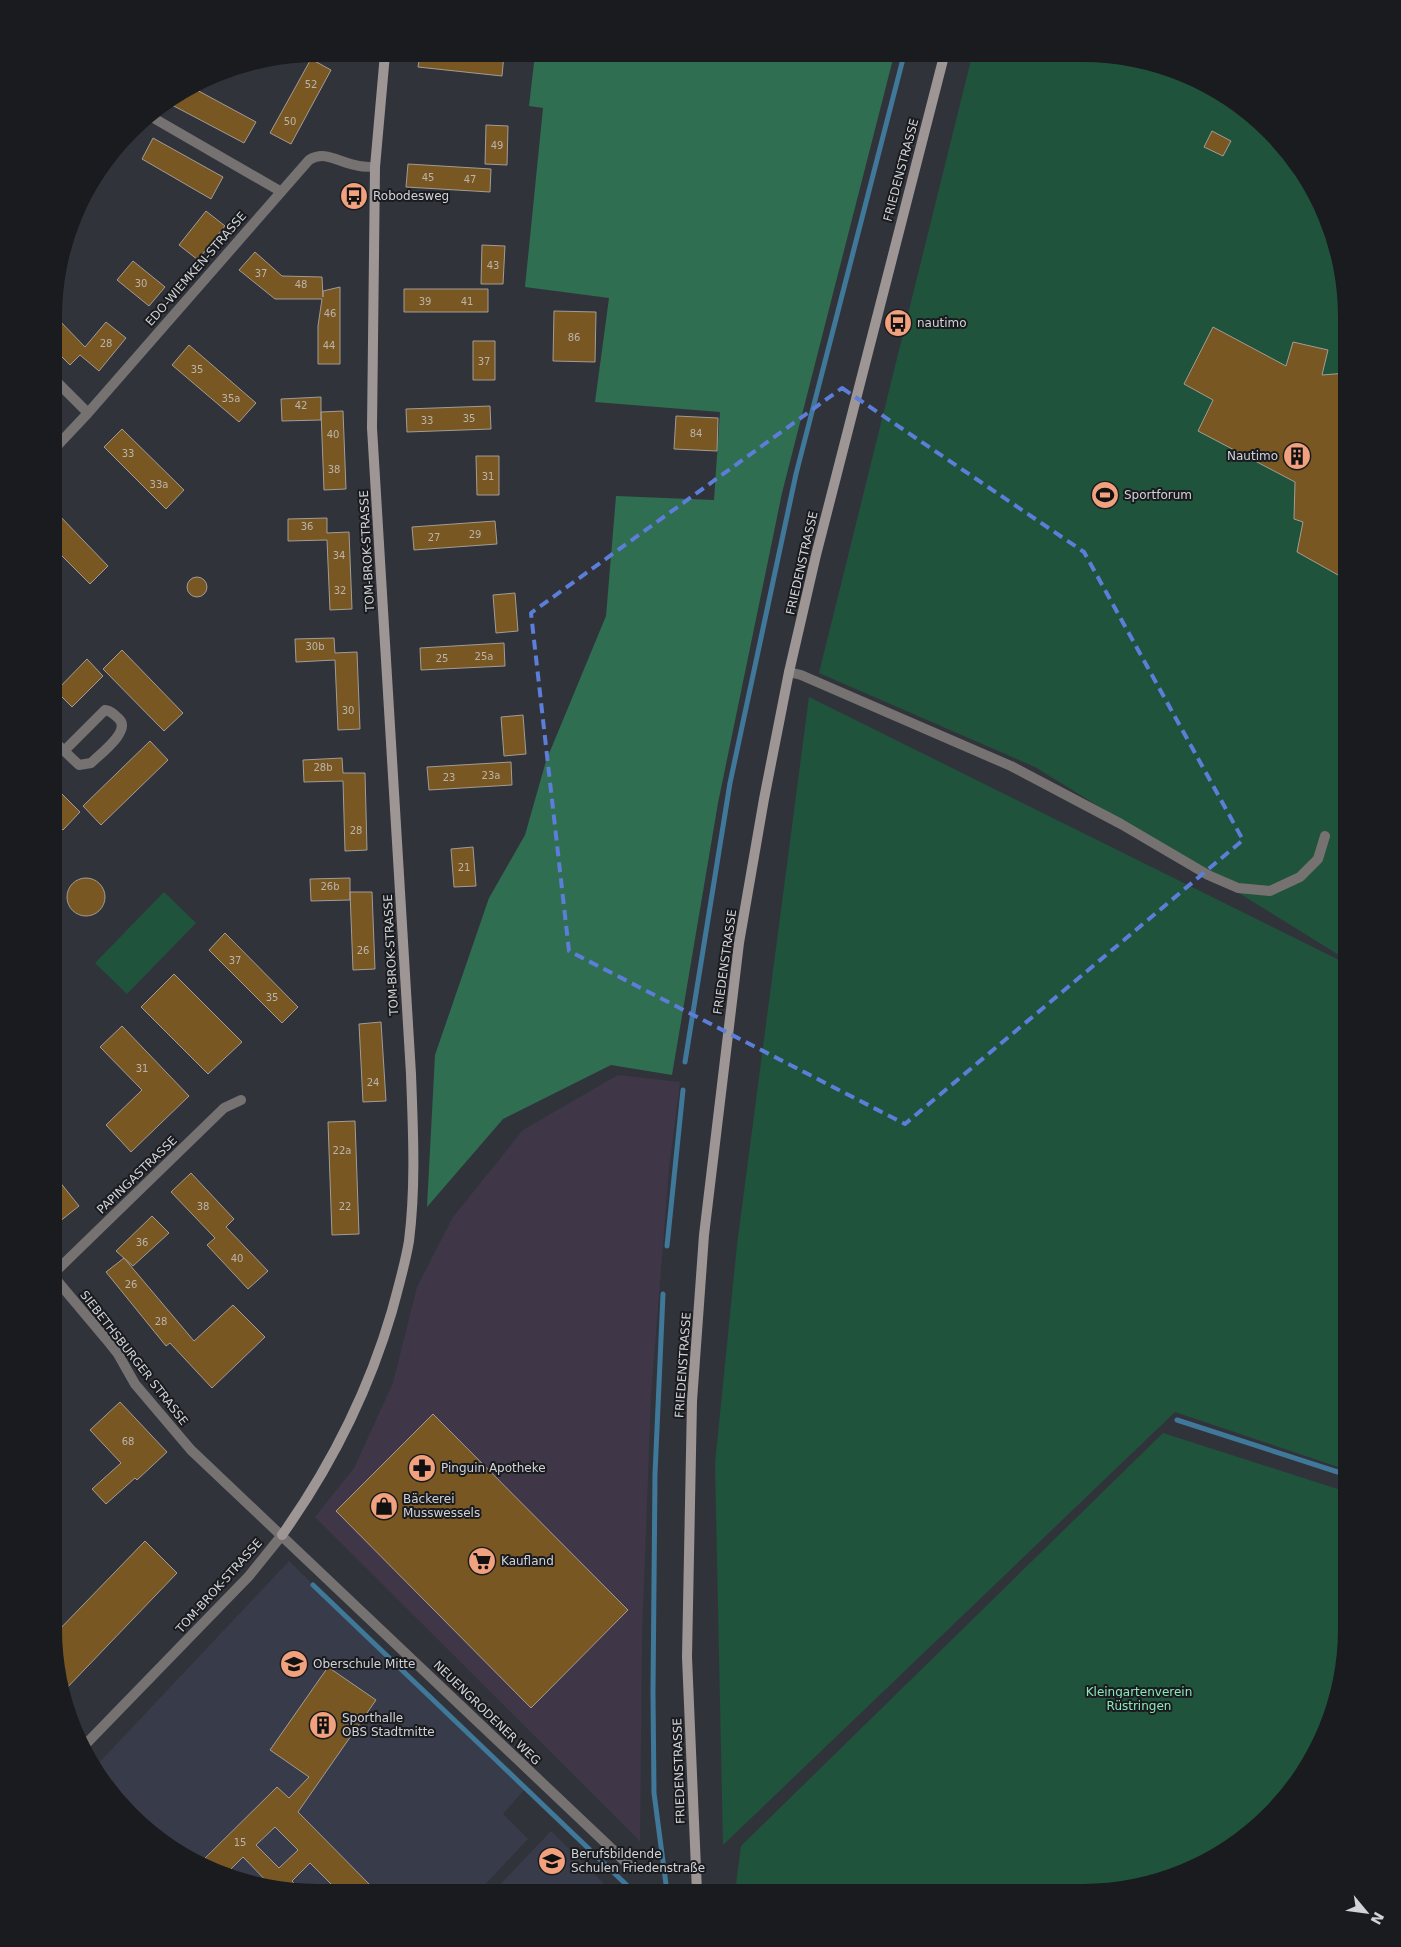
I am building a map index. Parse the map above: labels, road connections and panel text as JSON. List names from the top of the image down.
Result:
{
  "streets": {
    "main road": ["FRIEDENSTRASSE", "TOM-BROK-STRASSE"],
    "street": [
      "EDO-WIEMKEN-STRASSE",
      "PAPINGASTRASSE",
      "SIEBETHSBURGER STRASSE",
      "NEUENGRODENER WEG"
    ]
  },
  "crossings": [
    ["EDO-WIEMKEN-STRASSE", "TOM-BROK-STRASSE"],
    ["TOM-BROK-STRASSE", "SIEBETHSBURGER STRASSE"],
    ["TOM-BROK-STRASSE", "NEUENGRODENER WEG"],
    ["SIEBETHSBURGER STRASSE", "NEUENGRODENER WEG"]
  ],
  "parks": ["Kleingartenverein Rüstringen"],
  "places": {
    "bus stop": ["Robodesweg", "nautimo"],
    "building": ["Nautimo", "Sporthalle OBS Stadtmitte"],
    "sports": ["Sportforum"],
    "pharmacy": ["Pinguin Apotheke"],
    "shop": ["Bäckerei Musswessels"],
    "supermarket": ["Kaufland"],
    "school or university": ["Oberschule Mitte", "Berufsbildende Schulen Friedenstraße"]
  },
  "house_numbers": [
    "52",
    "50",
    "49",
    "45",
    "47",
    "43",
    "37",
    "30",
    "48",
    "39",
    "41",
    "46",
    "86",
    "28",
    "44",
    "37",
    "35",
    "35a",
    "42",
    "35",
    "33",
    "84",
    "40",
    "33",
    "38",
    "31",
    "33a",
    "36",
    "29",
    "27",
    "34",
    "32",
    "30b",
    "25a",
    "25",
    "30",
    "28b",
    "23a",
    "23",
    "28",
    "21",
    "26b",
    "26",
    "37",
    "35",
    "31",
    "24",
    "22a",
    "38",
    "22",
    "36",
    "40",
    "26",
    "28",
    "68",
    "15"
  ],
  "north": "bottom right"
}
